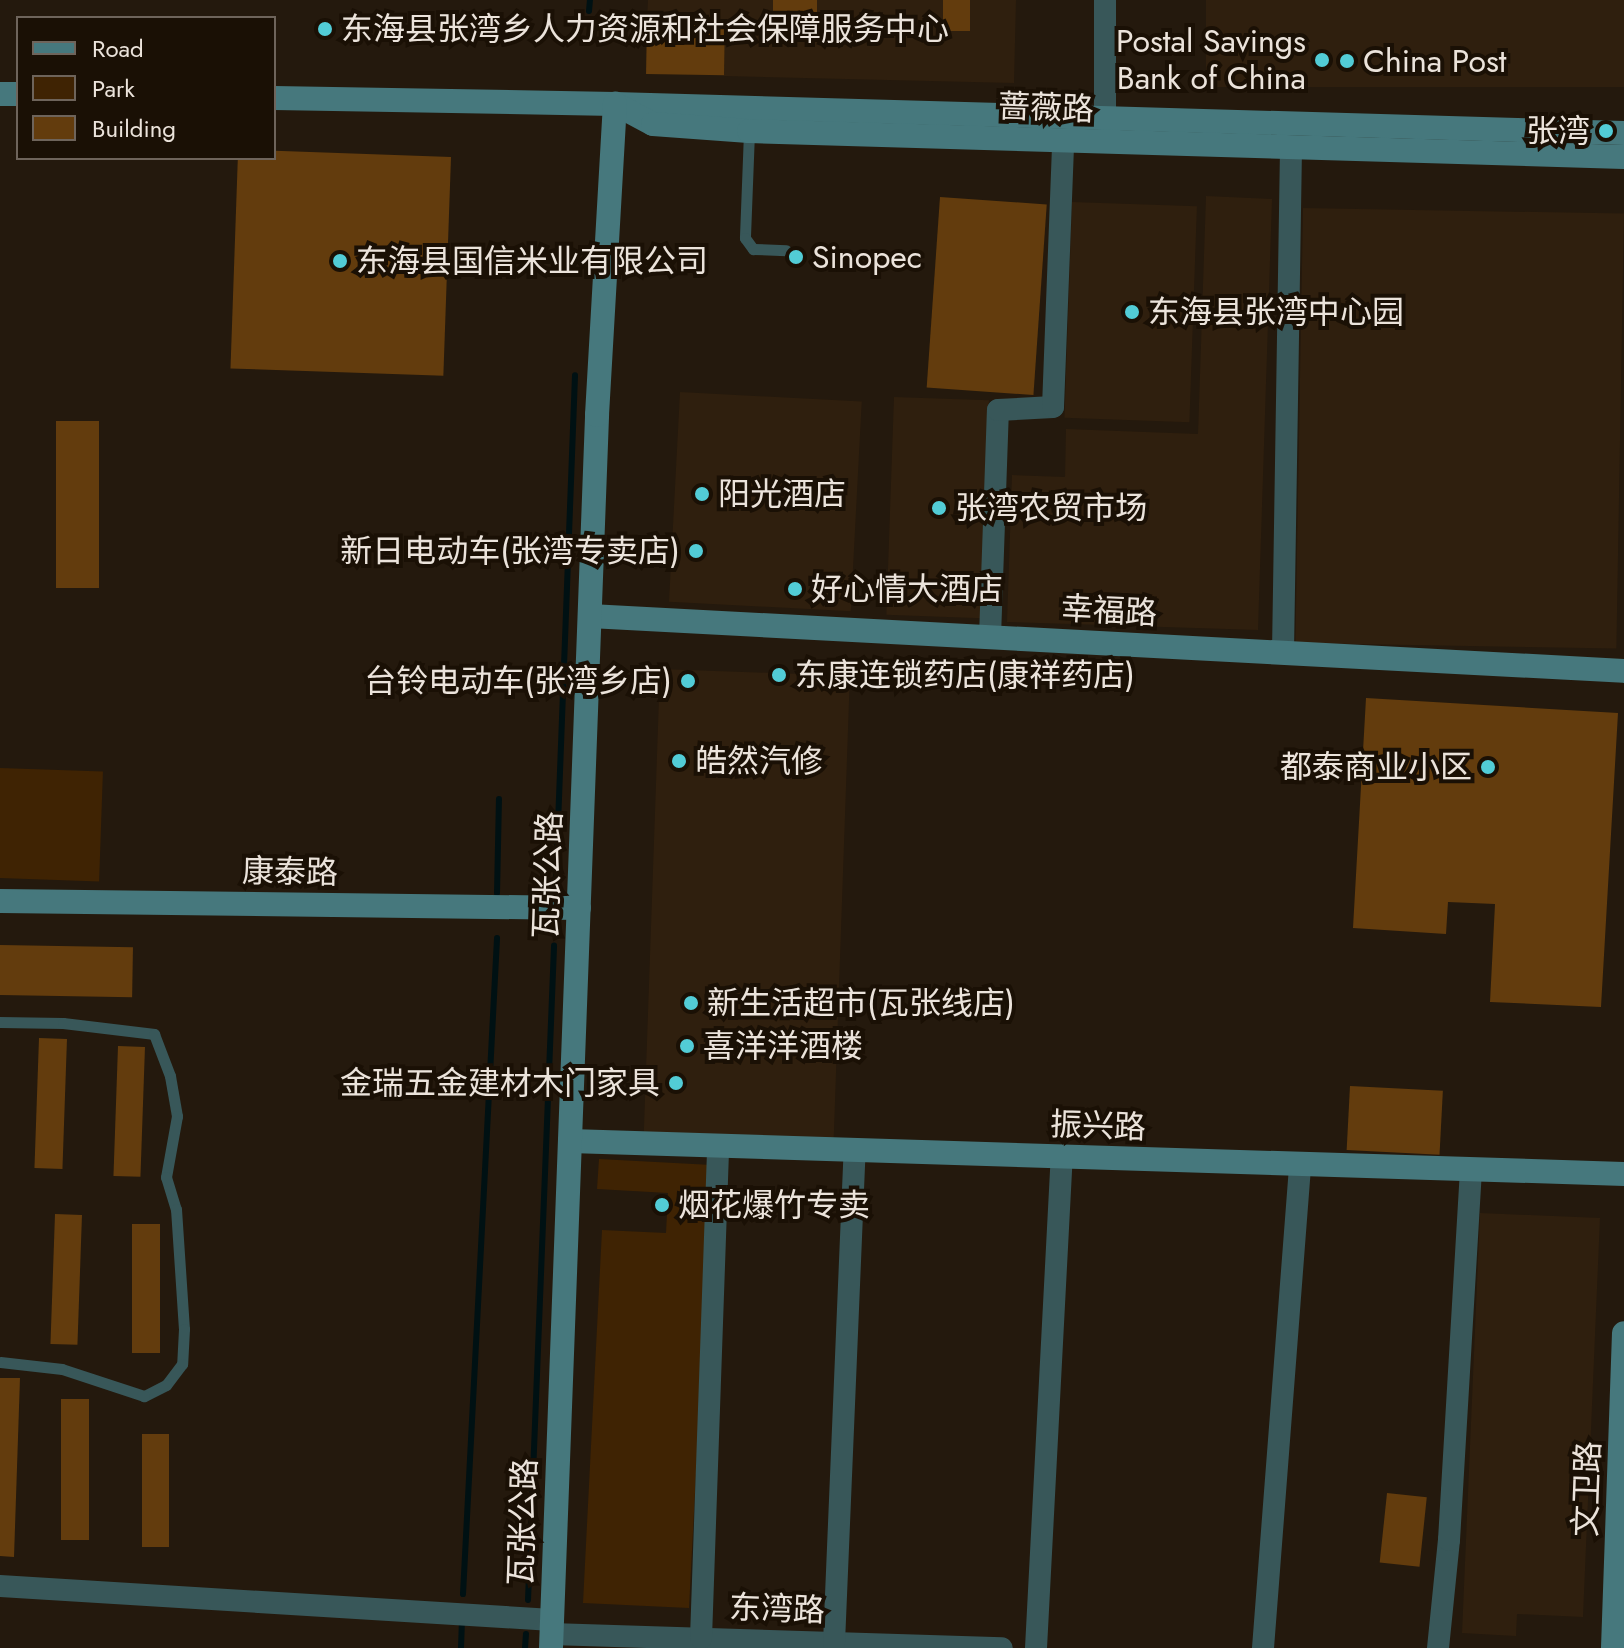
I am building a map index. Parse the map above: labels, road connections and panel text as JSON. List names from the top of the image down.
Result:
{
  "streets": {
    "main road": [
      "蔷薇路",
      "幸福路",
      "康泰路",
      "瓦张公路",
      "振兴路",
      "文卫路"
    ],
    "street": ["东湾路"]
  },
  "crossings": [
    ["蔷薇路", "瓦张公路"],
    ["幸福路", "瓦张公路"],
    ["康泰路", "瓦张公路"],
    ["瓦张公路", "振兴路"],
    ["瓦张公路", "东湾路"]
  ],
  "places": [
    "东海县张湾乡人力资源和社会保障服务中心",
    "Postal Savings Bank of China",
    "China Post",
    "张湾",
    "Sinopec",
    "东海县国信米业有限公司",
    "东海县张湾中心园",
    "阳光酒店",
    "张湾农贸市场",
    "新日电动车(张湾专卖店)",
    "好心情大酒店",
    "东康连锁药店(康祥药店)",
    "台铃电动车(张湾乡店)",
    "皓然汽修",
    "都泰商业小区",
    "新生活超市(瓦张线店)",
    "喜洋洋酒楼",
    "金瑞五金建材木门家具",
    "烟花爆竹专卖"
  ],
  "legend": ["Road", "Park", "Building"]
}
